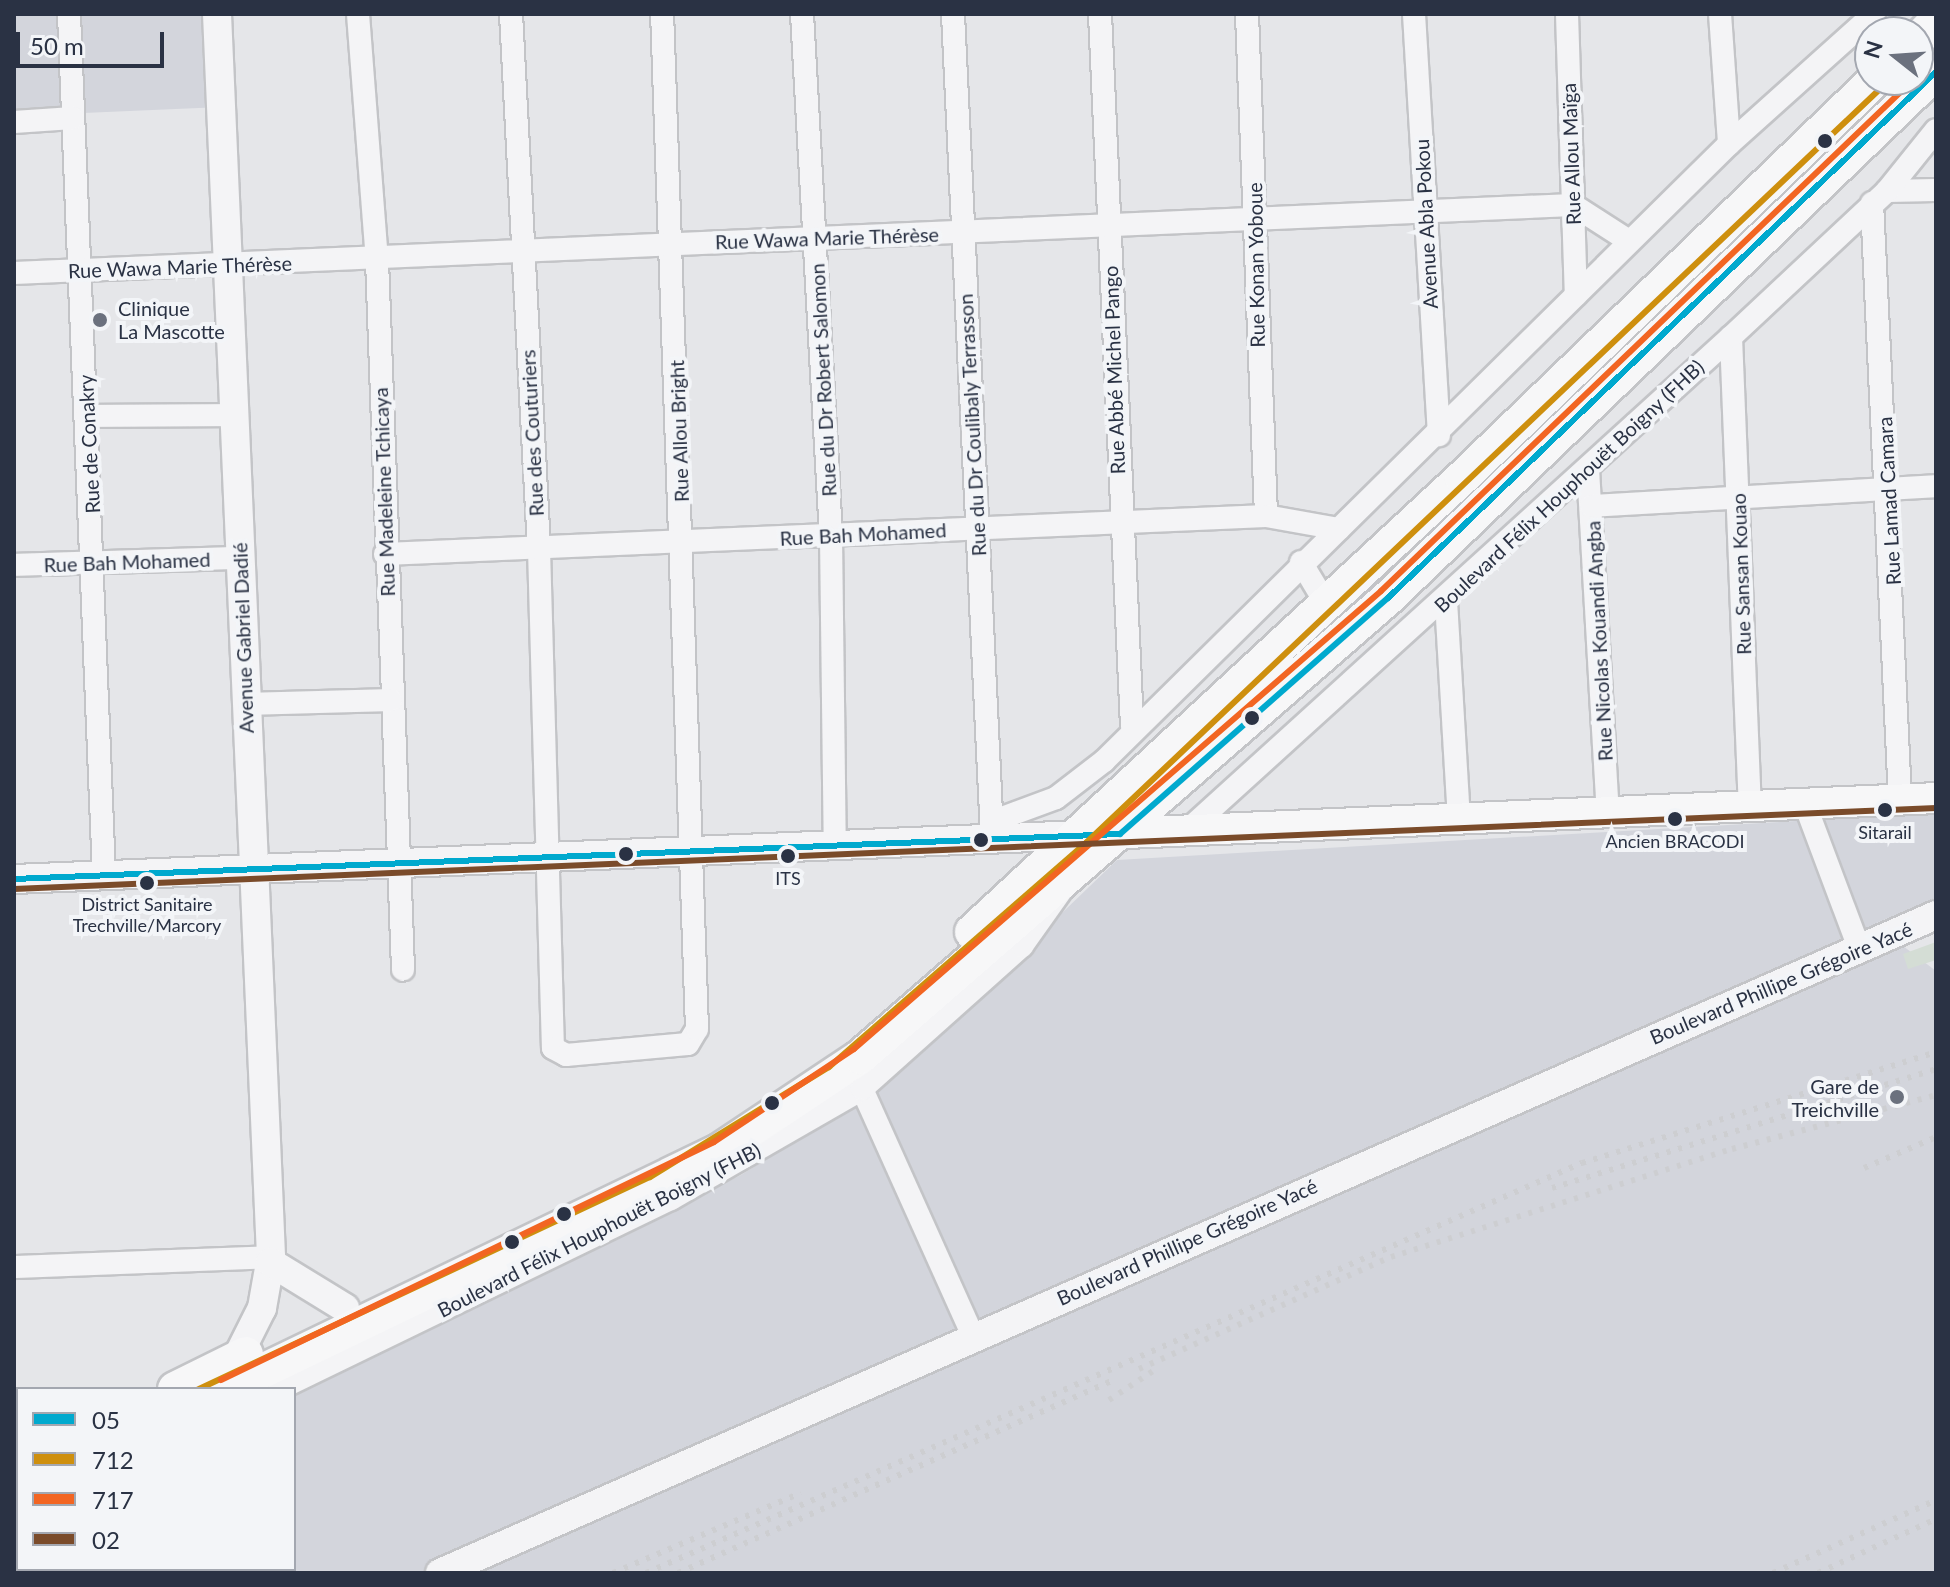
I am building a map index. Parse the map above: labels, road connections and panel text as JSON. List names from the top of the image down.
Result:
{
  "streets": {
    "main road": ["Boulevard Félix Houphouët Boigny (FHB)"],
    "street": [
      "Rue Allou Maïga",
      "Avenue Abla Pokou",
      "Rue Wawa Marie Thérèse",
      "Rue Konan Yoboue",
      "Rue Abbé Michel Pango",
      "Rue du Dr Robert Salomon",
      "Rue du Dr Coulibaly Terrasson",
      "Rue Allou Bright",
      "Rue des Couturiers",
      "Rue de Conakry",
      "Rue Madeleine Tchicaya",
      "Rue Lamad Camara",
      "Rue Bah Mohamed",
      "Rue Sansan Kouao",
      "Avenue Gabriel Dadié",
      "Rue Nicolas Kouandi Angba",
      "Boulevard Phillipe Grégoire Yacé"
    ]
  },
  "crossings": [
    ["Rue Allou Maïga", "Rue Wawa Marie Thérèse"],
    ["Avenue Abla Pokou", "Rue Wawa Marie Thérèse"],
    ["Rue Wawa Marie Thérèse", "Rue Konan Yoboue"],
    ["Rue Wawa Marie Thérèse", "Rue Abbé Michel Pango"],
    ["Rue Wawa Marie Thérèse", "Rue du Dr Robert Salomon"],
    ["Rue Wawa Marie Thérèse", "Rue du Dr Coulibaly Terrasson"],
    ["Rue Wawa Marie Thérèse", "Rue Allou Bright"],
    ["Rue Wawa Marie Thérèse", "Rue des Couturiers"],
    ["Rue Wawa Marie Thérèse", "Rue de Conakry"],
    ["Rue Wawa Marie Thérèse", "Rue Madeleine Tchicaya"],
    ["Rue Wawa Marie Thérèse", "Avenue Gabriel Dadié"],
    ["Rue Konan Yoboue", "Rue Bah Mohamed"],
    ["Rue Abbé Michel Pango", "Rue Bah Mohamed"],
    ["Rue du Dr Robert Salomon", "Rue Bah Mohamed"],
    ["Rue du Dr Coulibaly Terrasson", "Rue Bah Mohamed"],
    ["Rue Allou Bright", "Rue des Couturiers"],
    ["Rue Allou Bright", "Rue Bah Mohamed"],
    ["Rue des Couturiers", "Rue Bah Mohamed"],
    ["Rue de Conakry", "Rue Bah Mohamed"],
    ["Boulevard Félix Houphouët Boigny (FHB)", "Rue Lamad Camara"],
    ["Boulevard Félix Houphouët Boigny (FHB)", "Rue Sansan Kouao"],
    ["Boulevard Félix Houphouët Boigny (FHB)", "Avenue Gabriel Dadié"],
    ["Boulevard Félix Houphouët Boigny (FHB)", "Rue Nicolas Kouandi Angba"],
    ["Rue Madeleine Tchicaya", "Rue Bah Mohamed"],
    ["Rue Bah Mohamed", "Avenue Gabriel Dadié"]
  ],
  "places": [
    "Clinique La Mascotte",
    "Sitarail",
    "Ancien BRACODI",
    "ITS",
    "District Sanitaire Trechville/Marcory",
    "Gare de Treichville"
  ],
  "lines": [
    "transit line 05",
    "transit line 712",
    "transit line 717",
    "transit line 02"
  ],
  "legend": [
    "05",
    "712",
    "717",
    "02"
  ],
  "scale_bar": "50 m",
  "north": "left"
}
